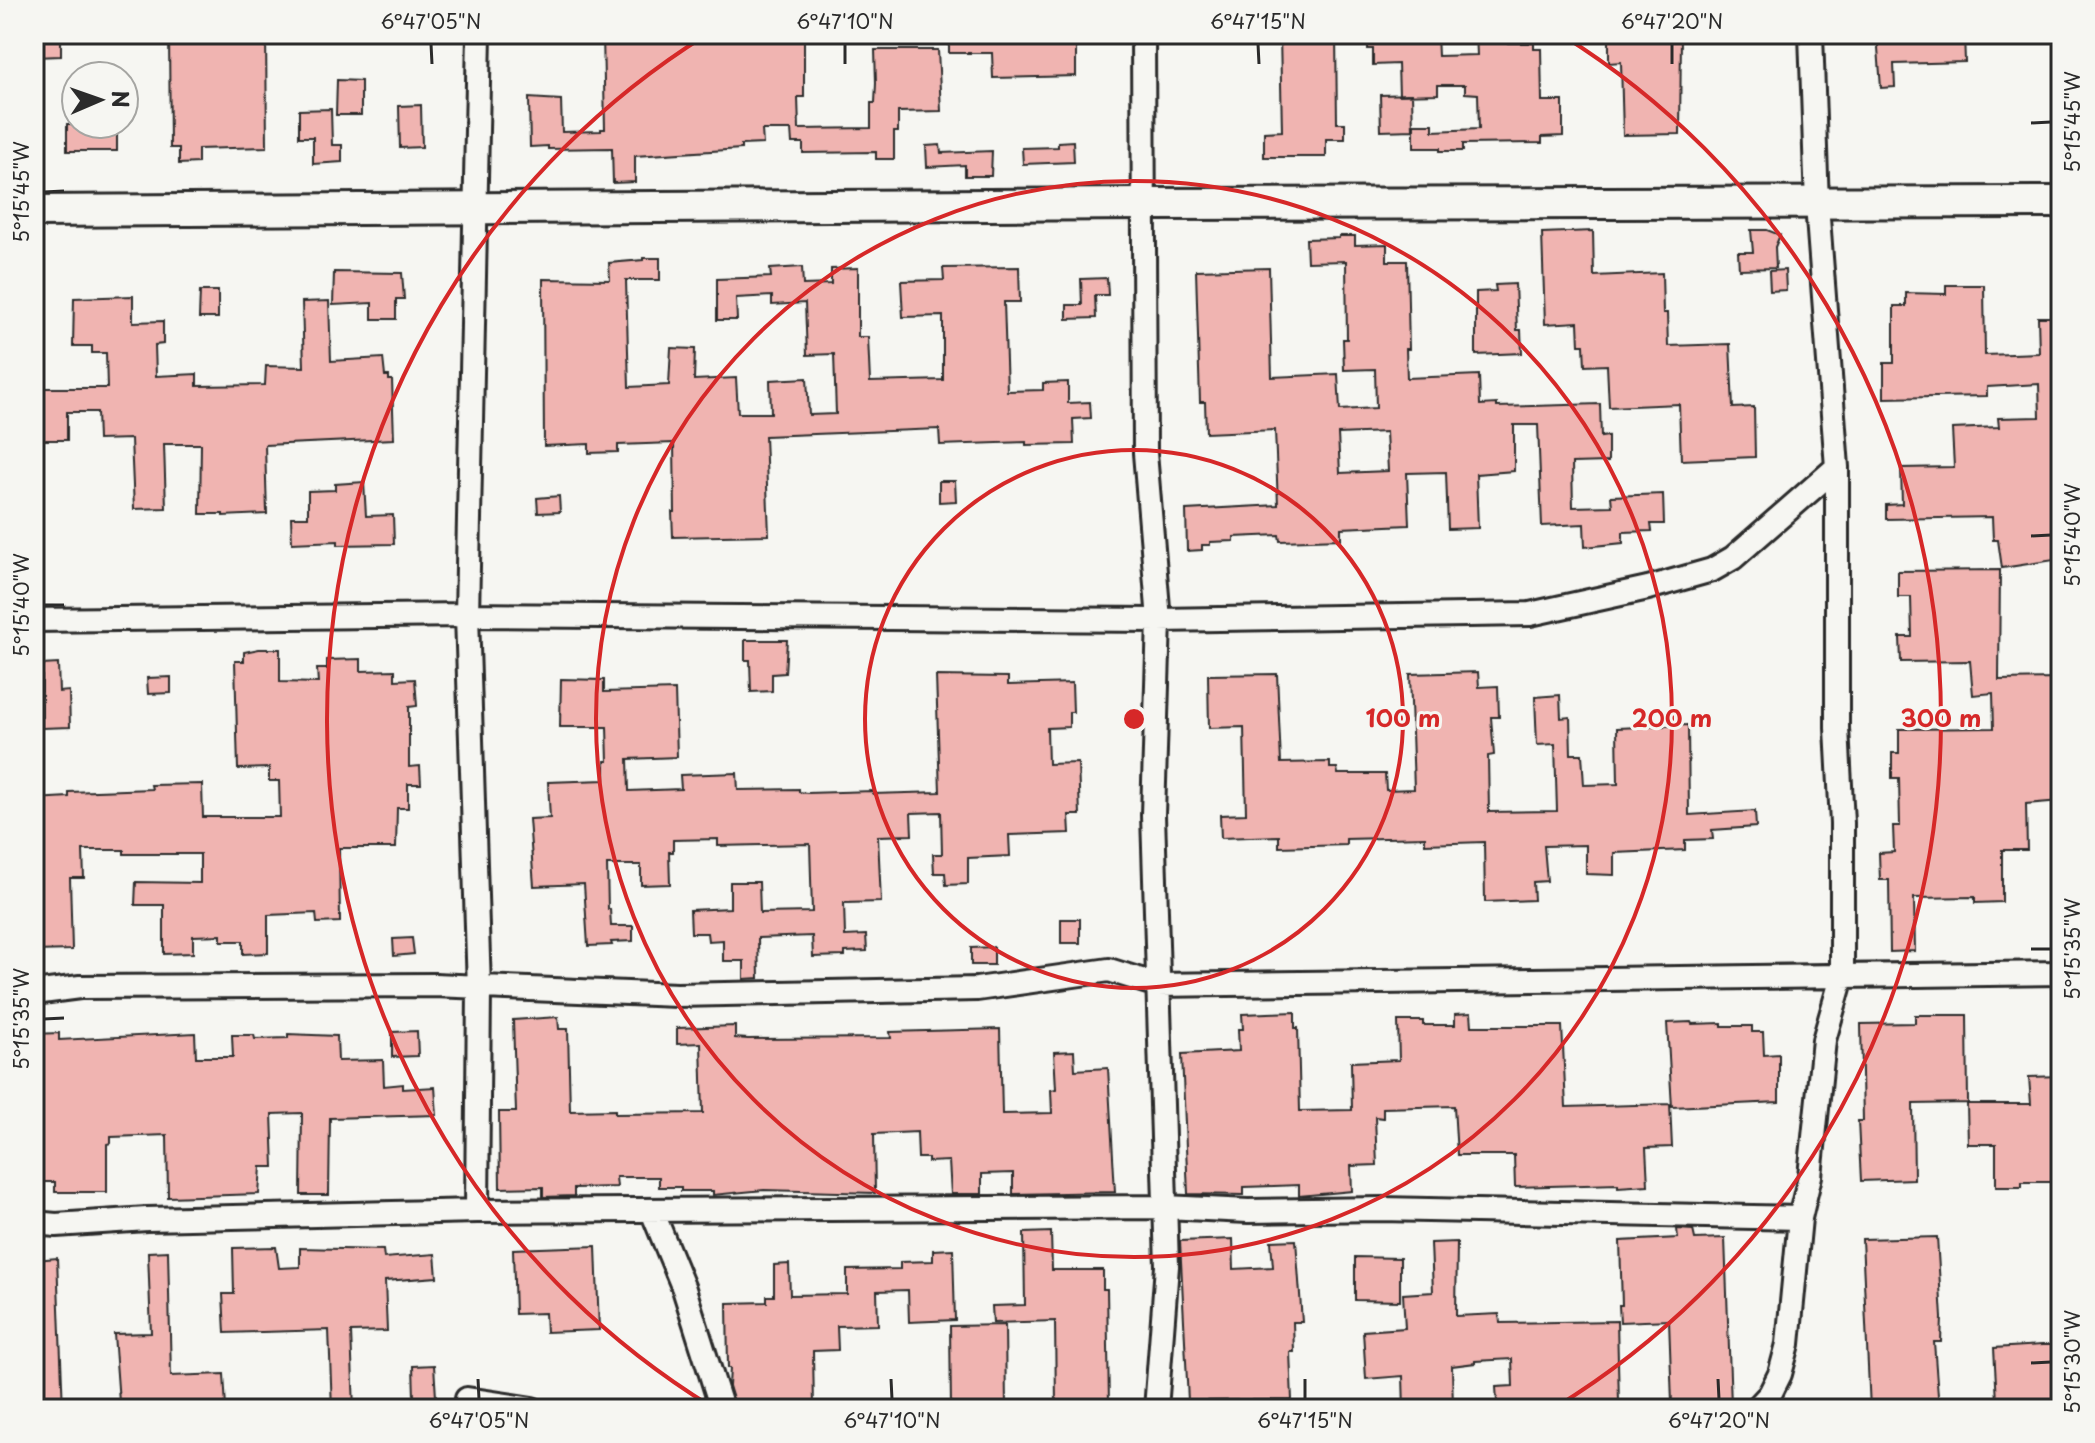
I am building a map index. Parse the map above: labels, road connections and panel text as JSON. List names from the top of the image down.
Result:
{
  "north": "right",
  "coordinates": [
    "6°47'05\"N",
    "6°47'10\"N",
    "6°47'15\"N",
    "6°47'20\"N",
    "5°15'45\"W",
    "5°15'40\"W",
    "5°15'35\"W",
    "5°15'30\"W"
  ],
  "rings": ["100 m", "200 m", "300 m"]
}
